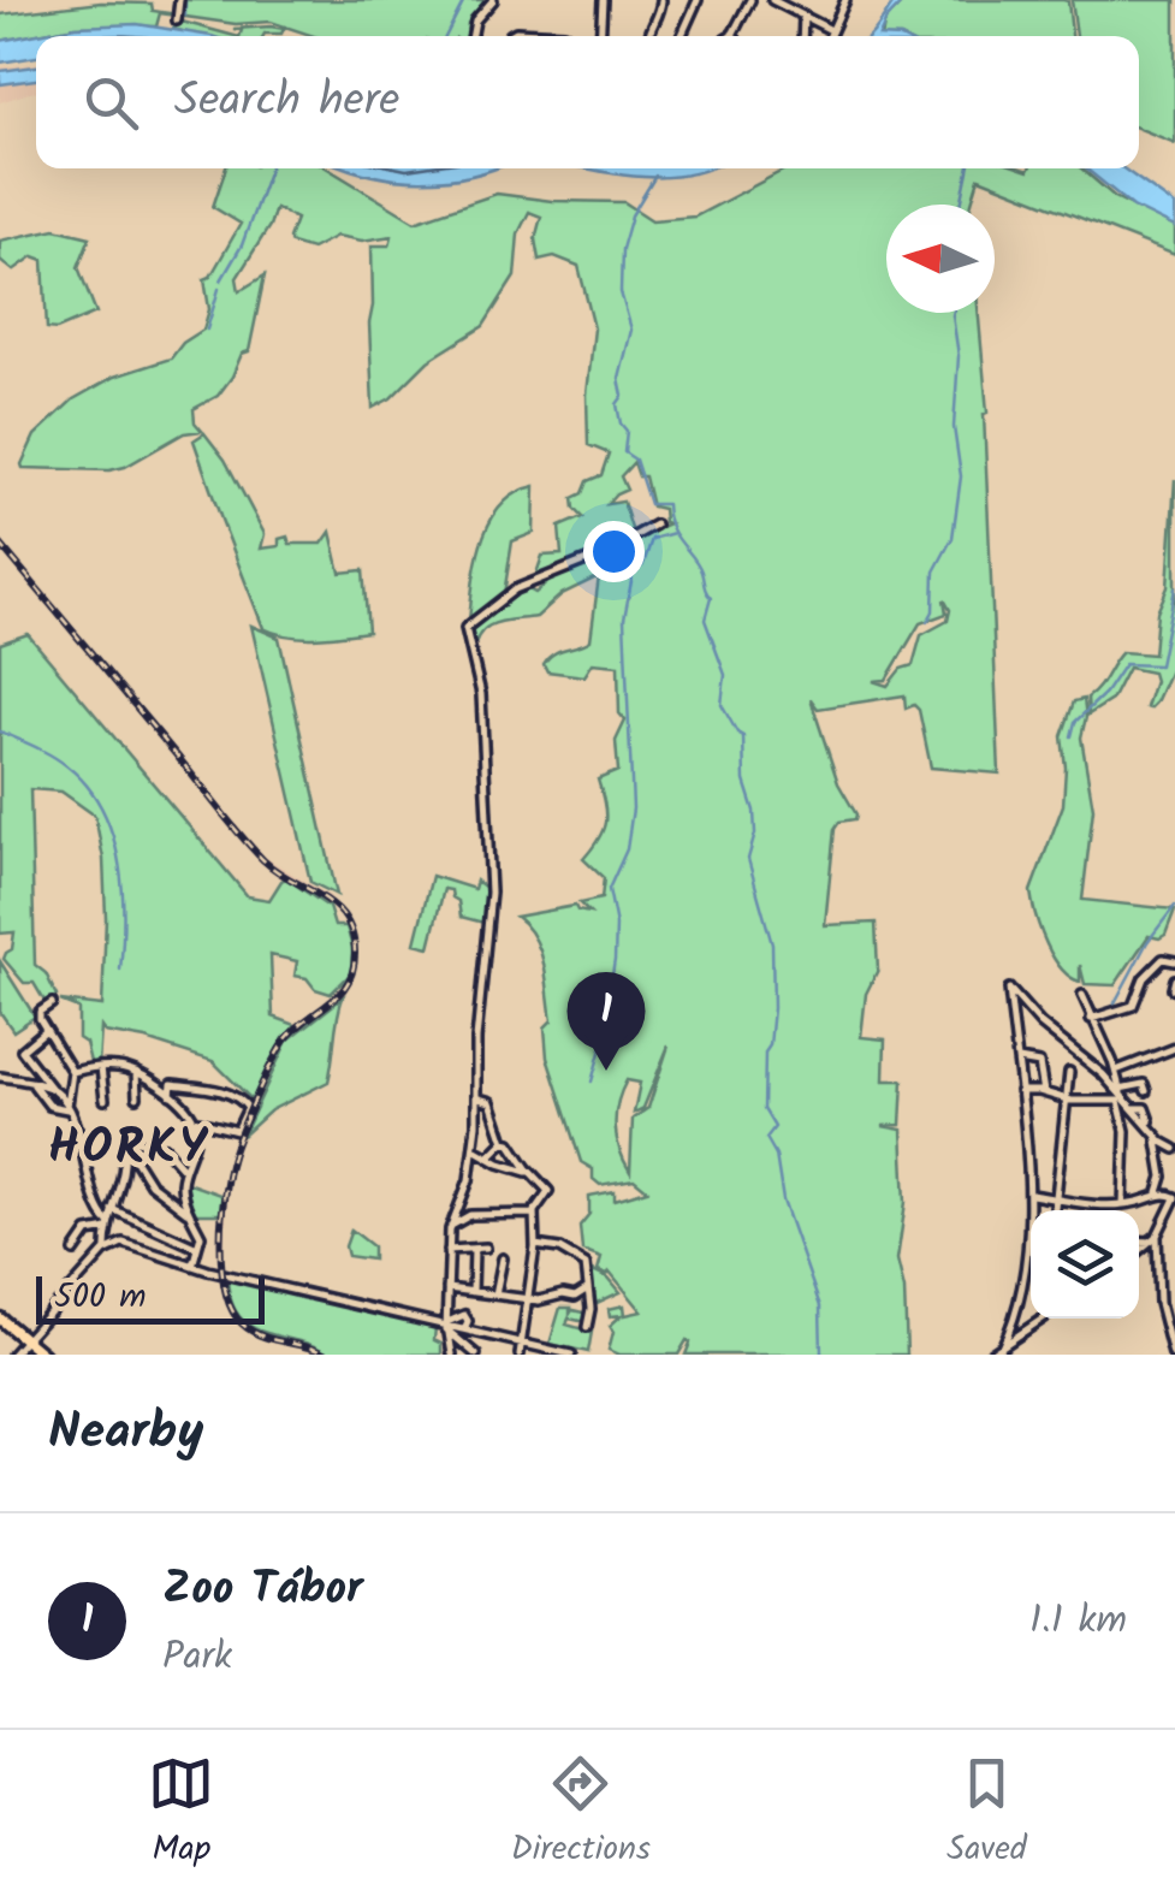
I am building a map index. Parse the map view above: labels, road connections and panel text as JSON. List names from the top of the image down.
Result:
{
  "districts": ["HORKY"],
  "scale_bar": "500 m",
  "north": "left",
  "page": {
    "search": "Search here",
    "pins": "1",
    "scale": "500 m",
    "heading": "Nearby",
    "list": [
      {
        "mark": "1",
        "name": "Zoo Tábor",
        "note": "Park",
        "value": "1.1 km"
      }
    ],
    "nav": ["Map", "Directions", "Saved"]
  }
}
